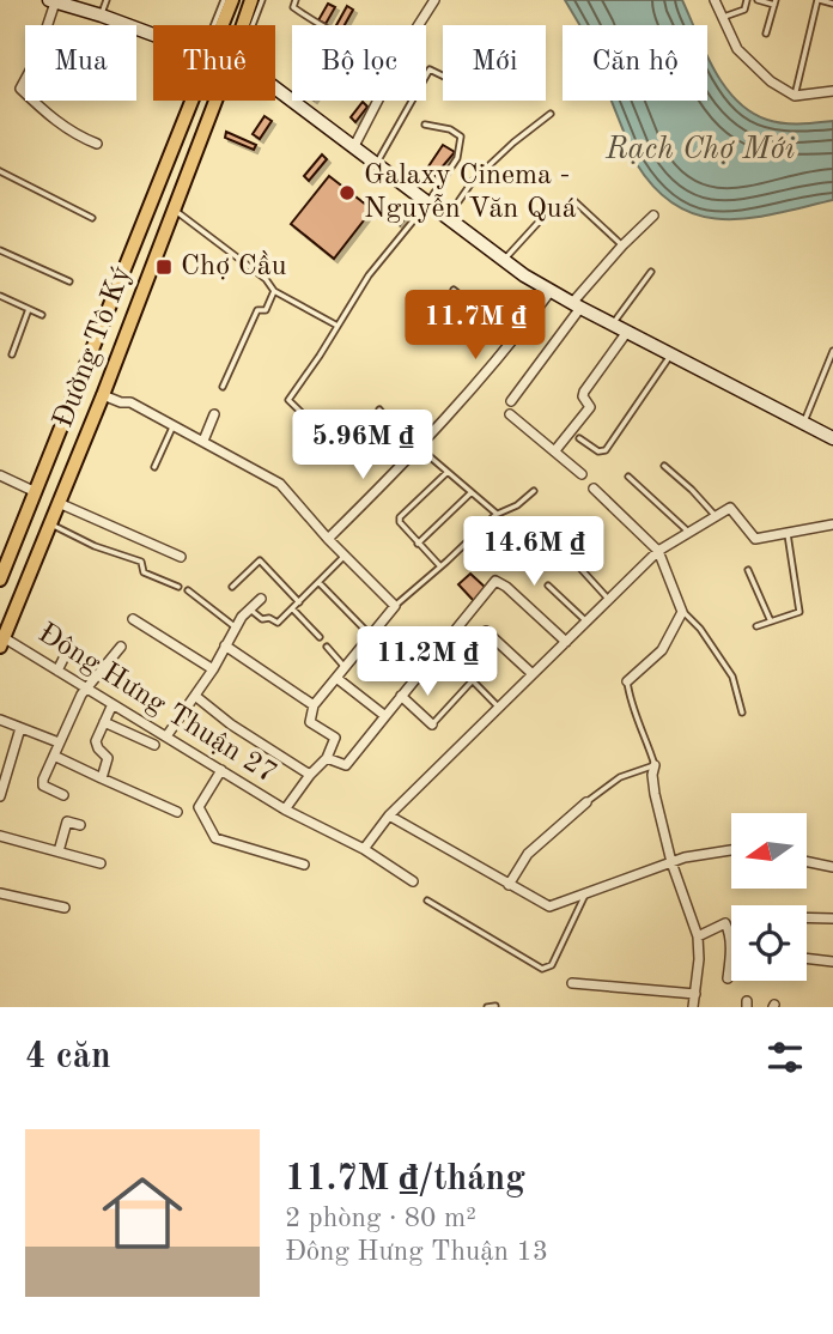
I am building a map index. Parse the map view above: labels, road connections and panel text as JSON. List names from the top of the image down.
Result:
{
  "streets": {
    "main road": ["Đường Tô Ký"],
    "street": ["Đông Hưng Thuận 27"]
  },
  "crossings": [
    ["Đường Tô Ký", "Đông Hưng Thuận 27"]
  ],
  "water": ["Rạch Chợ Mới"],
  "places": {
    "other": ["Galaxy Cinema - Nguyễn Văn Quá"],
    "transit": ["Chợ Cầu"]
  },
  "north": "left",
  "page": {
    "chip": [
      "Mua",
      "Thuê",
      "Bộ lọc",
      "Mới",
      "Căn hộ"
    ],
    "price": [
      "11.7M ₫",
      "5.96M ₫",
      "14.6M ₫",
      "11.2M ₫"
    ],
    "heading": "4 căn",
    "list": [
      {
        "name": "11.7M ₫/tháng",
        "note": "2 phòng · 80 m² · Đông Hưng Thuận 13"
      }
    ]
  }
}
